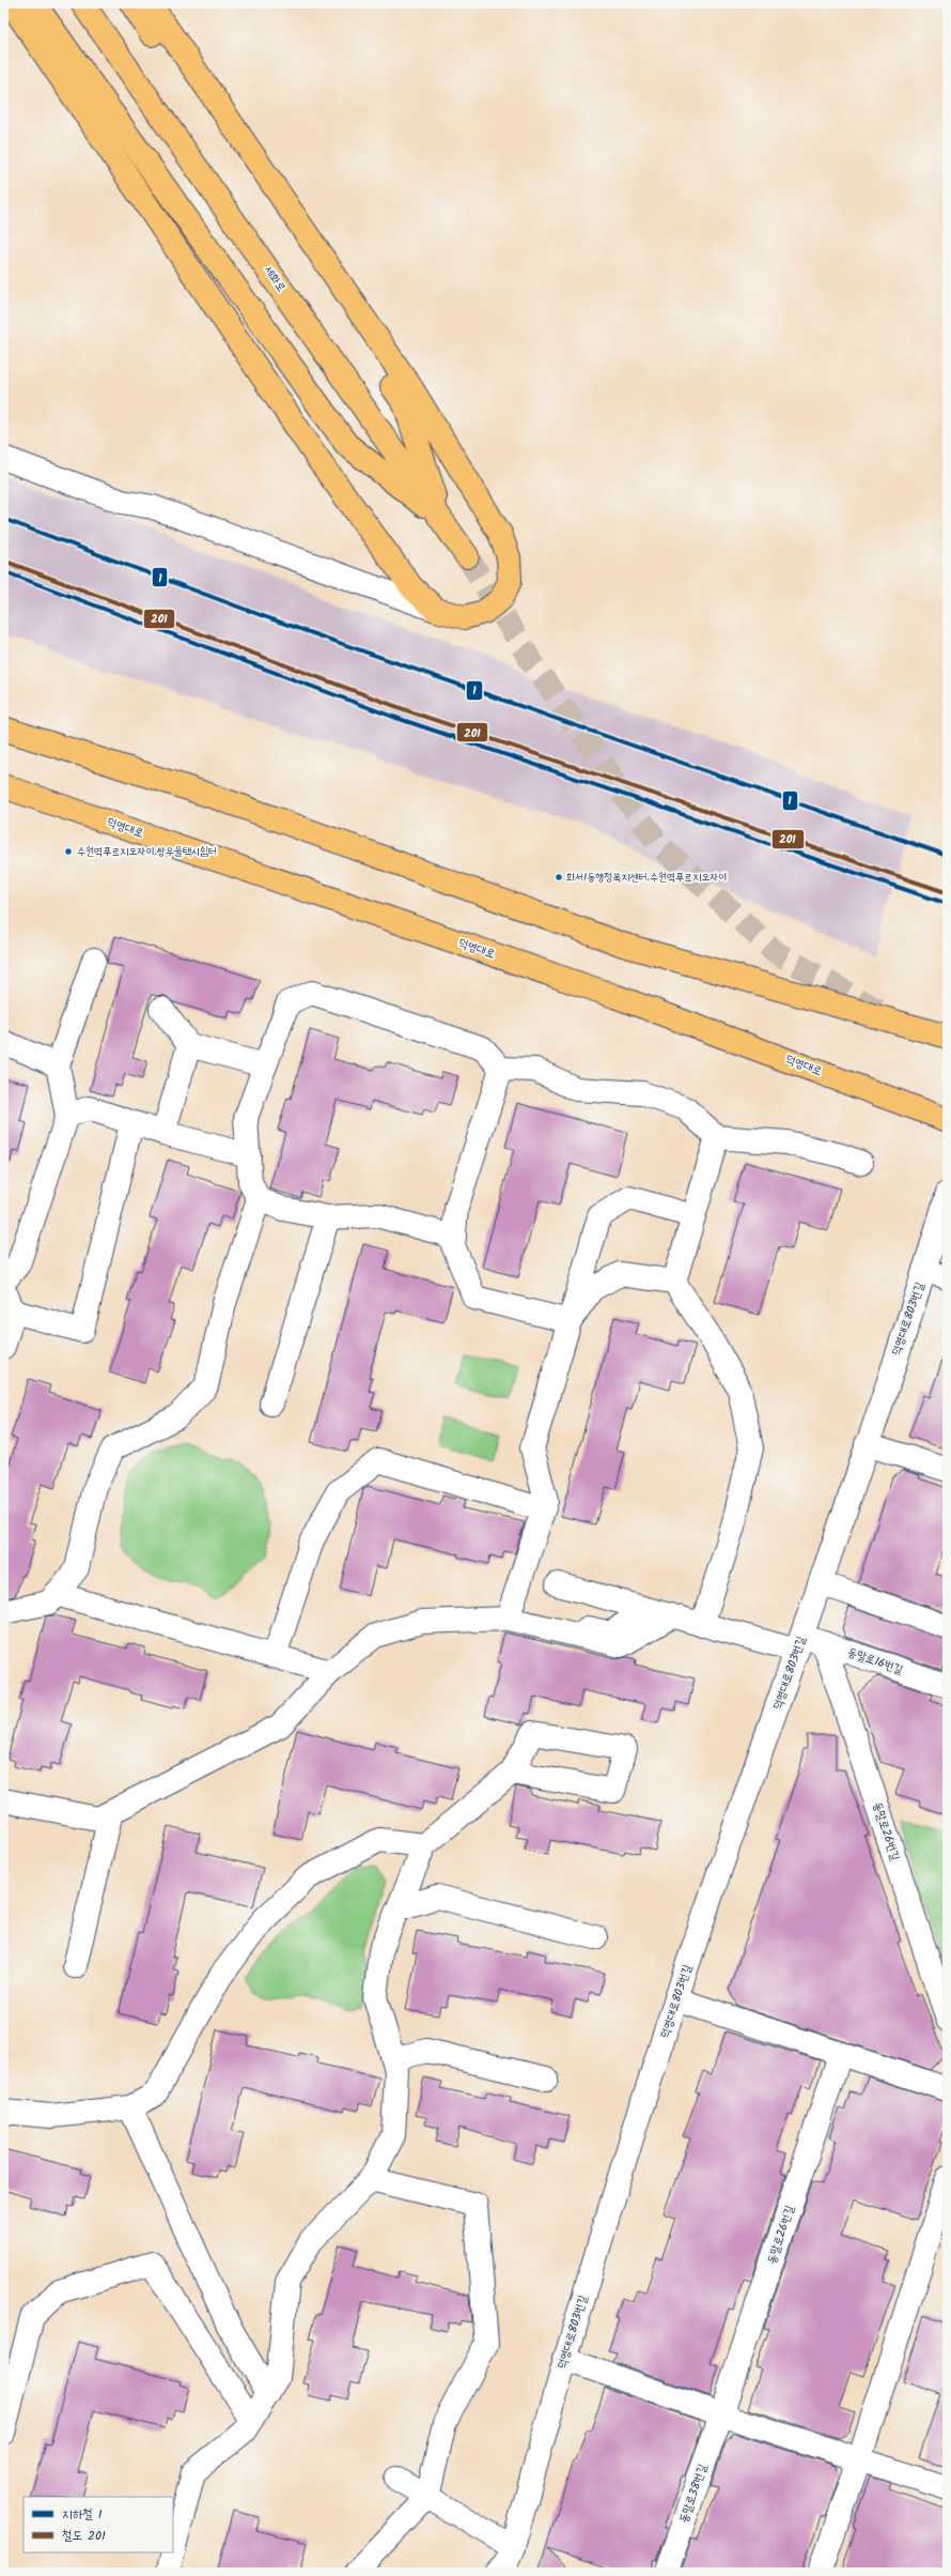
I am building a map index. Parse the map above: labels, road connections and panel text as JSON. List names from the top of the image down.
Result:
{
  "streets": {
    "main road": ["세화로", "덕영대로"],
    "street": [
      "덕영대로803번길",
      "동말로16번길",
      "동말로26번길",
      "동말로38번길"
    ]
  },
  "crossings": [
    ["덕영대로803번길", "동말로16번길"],
    ["동말로16번길", "동말로26번길"],
    ["동말로26번길", "동말로38번길"]
  ],
  "places": ["수원역푸르지오자이.쌍우물택시쉼터", "화서1동행정복지센터.수원역푸르지오자이"],
  "lines": ["metro line 1", "rail line 201"],
  "legend": ["지하철 1", "철도 201"]
}
